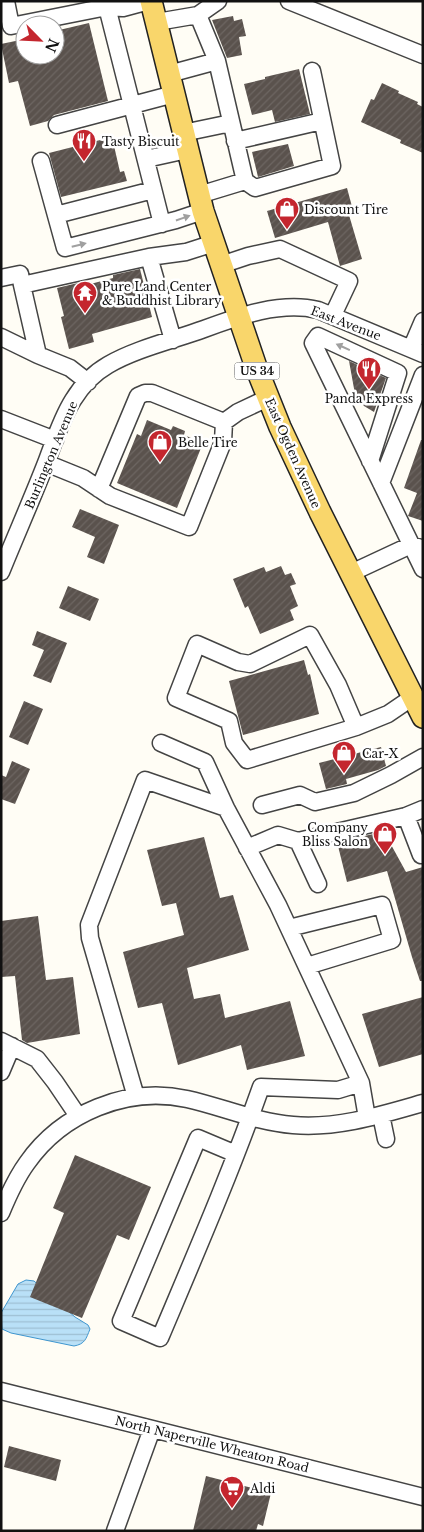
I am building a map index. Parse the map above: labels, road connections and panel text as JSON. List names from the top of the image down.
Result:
{
  "streets": {
    "main road": ["US 34", "East Ogden Avenue"],
    "street": ["East Avenue", "Burlington Avenue", "North Naperville Wheaton Road"]
  },
  "crossings": [
    ["East Avenue", "East Ogden Avenue"],
    ["East Avenue", "Burlington Avenue"],
    ["East Ogden Avenue", "Burlington Avenue"]
  ],
  "places": {
    "restaurant": ["Tasty Biscuit", "Panda Express"],
    "shop": [
      "Discount Tire",
      "Belle Tire",
      "Car-X",
      "Company Bliss Salon"
    ],
    "temple": ["Pure Land Center & Buddhist Library"],
    "supermarket": ["Aldi"]
  },
  "north": "bottom right"
}
